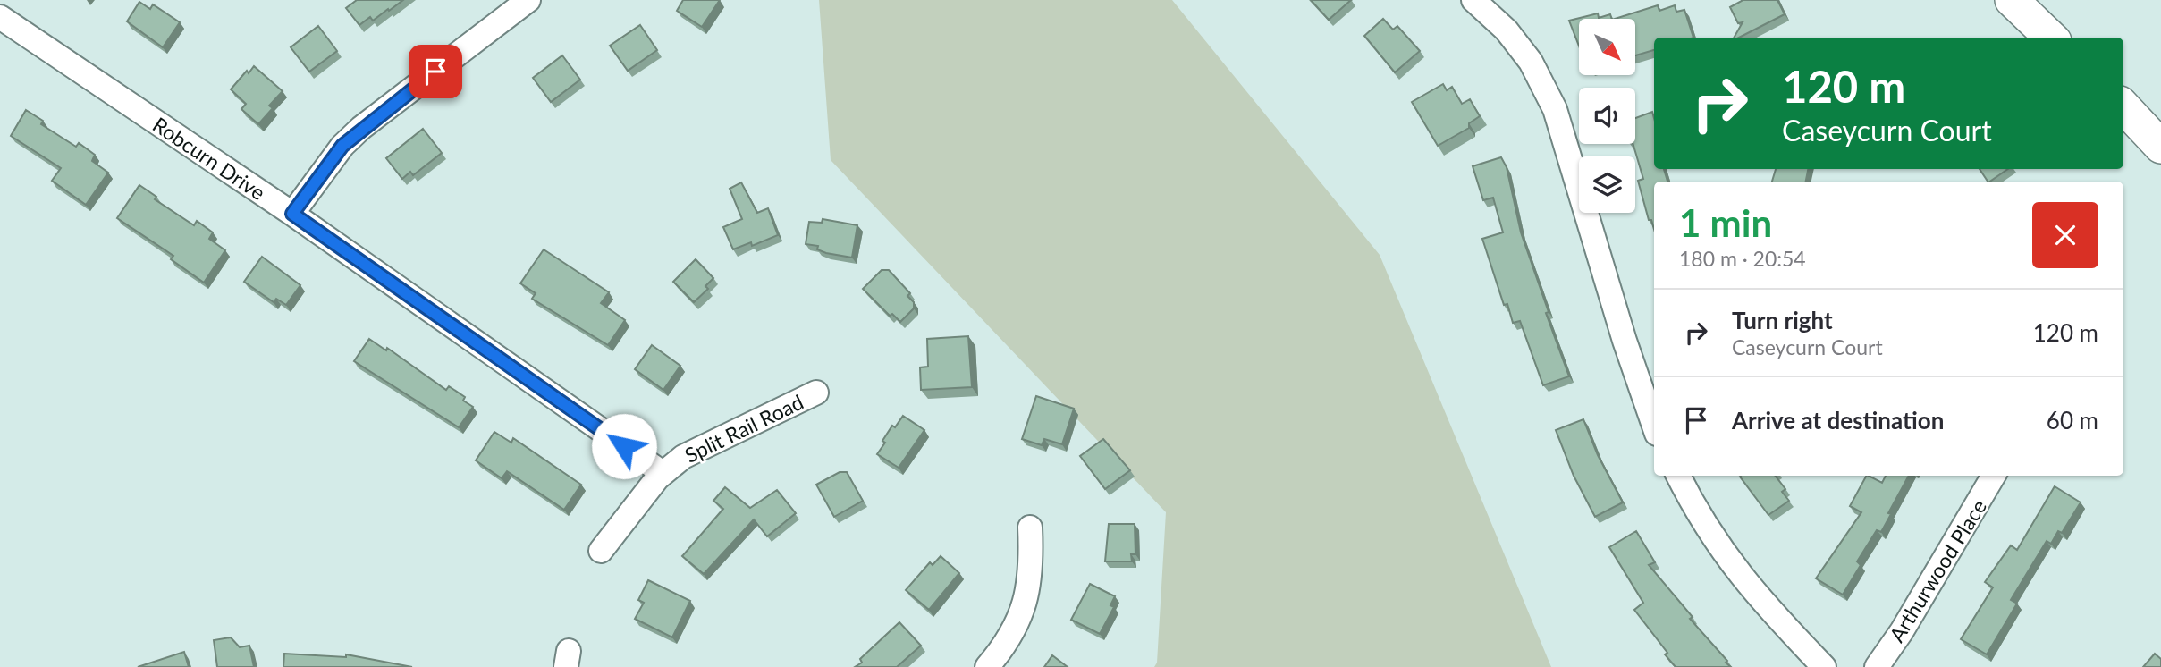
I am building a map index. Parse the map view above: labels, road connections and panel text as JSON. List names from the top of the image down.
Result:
{
  "streets": {
    "street": ["Robcurn Drive", "Split Rail Road", "Arthurwood Place"]
  },
  "crossings": [
    ["Robcurn Drive", "Split Rail Road"]
  ],
  "north": "bottom right",
  "page": {
    "turn": ["120 m", "Caseycurn Court"],
    "heading": ["1 min", "180 m · 20:54"],
    "list": [
      {
        "name": "Turn right",
        "note": "Caseycurn Court",
        "value": "120 m"
      },
      {
        "name": "Arrive at destination",
        "value": "60 m"
      }
    ]
  }
}
